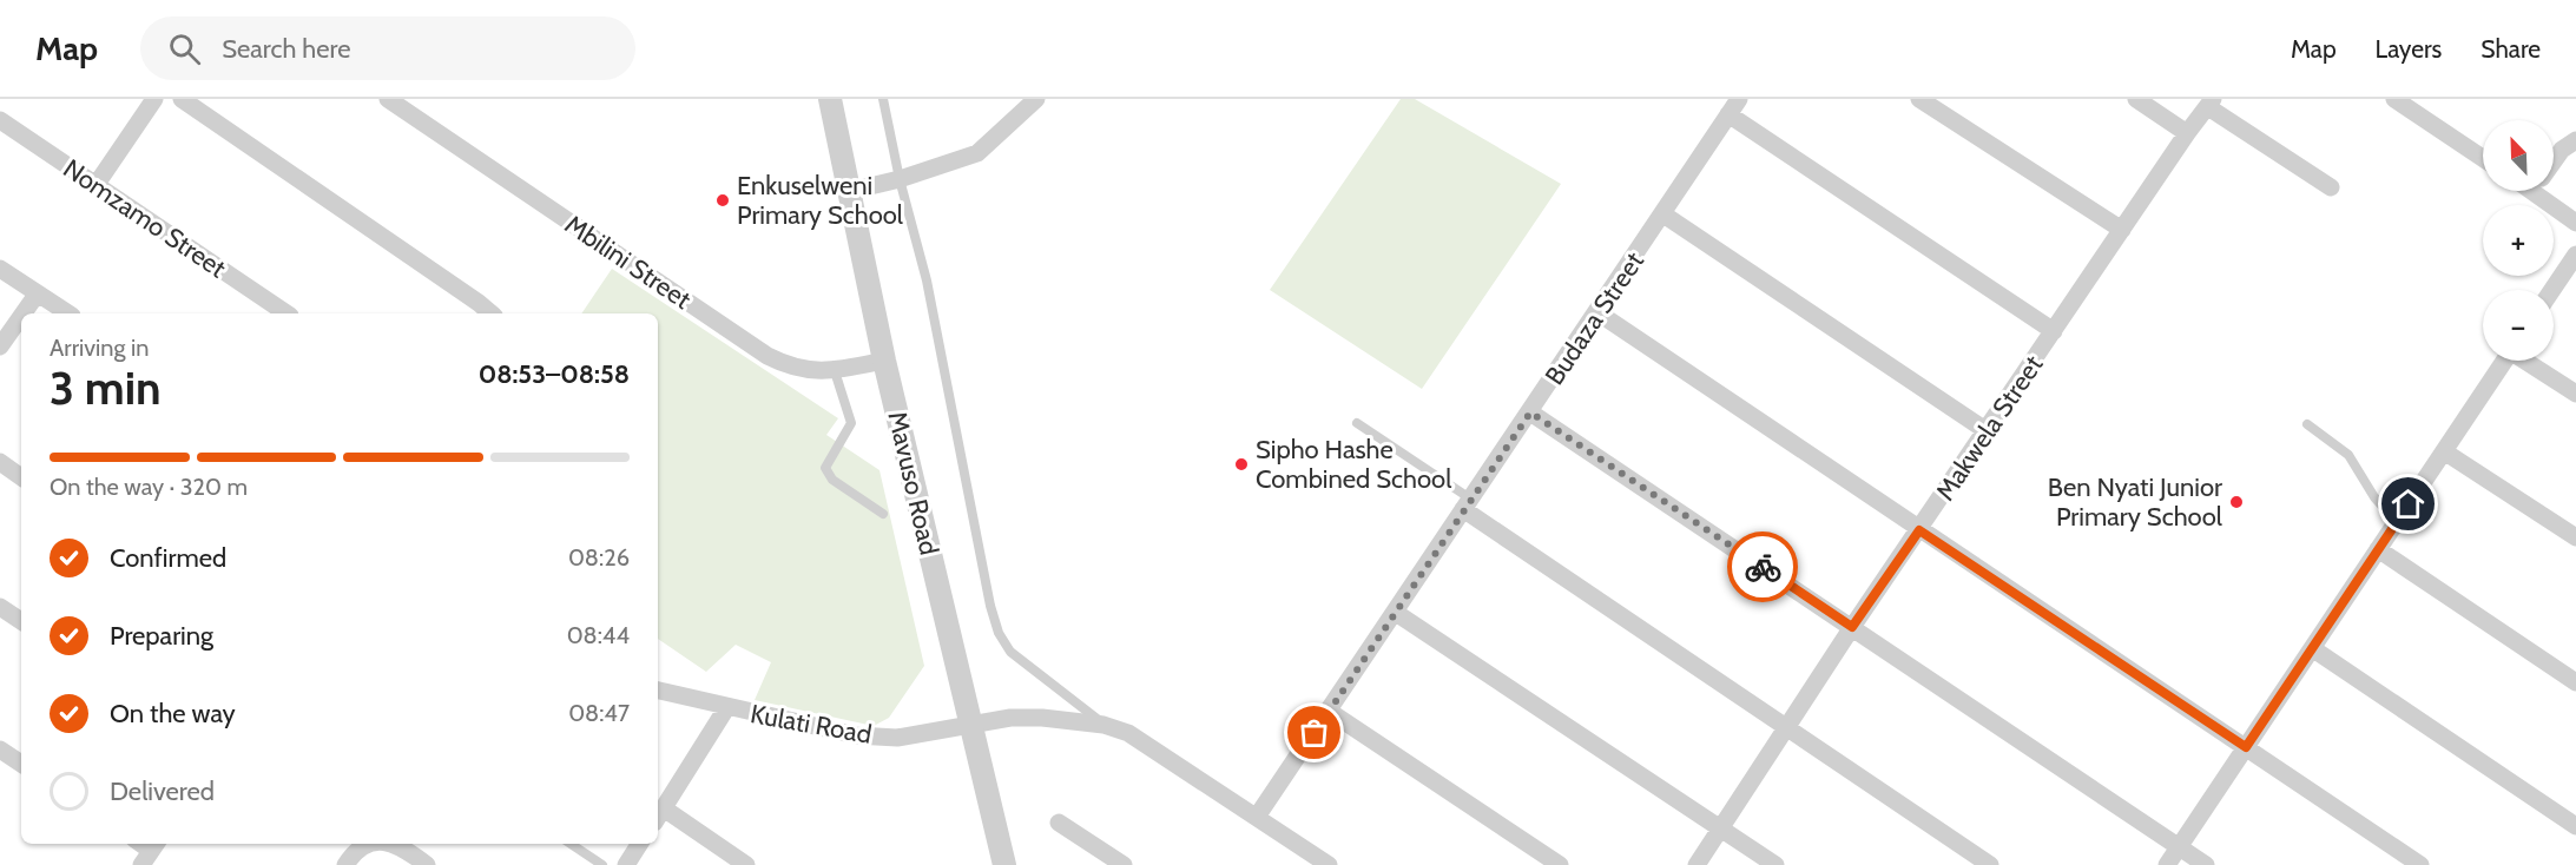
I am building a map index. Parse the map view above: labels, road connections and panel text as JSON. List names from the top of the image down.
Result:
{
  "streets": {
    "street": [
      "Nomzamo Street",
      "Mbilini Street",
      "Budaza Street",
      "Makwela Street",
      "Mavuso Road",
      "Kulati Road"
    ]
  },
  "crossings": [
    ["Mbilini Street", "Mavuso Road"],
    ["Budaza Street", "Kulati Road"],
    ["Mavuso Road", "Kulati Road"]
  ],
  "places": ["Enkuselweni Primary School", "Sipho Hashe Combined School", "Ben Nyati Junior Primary School"],
  "north": "top left",
  "page": {
    "header": "Map",
    "search": "Search here",
    "nav": ["Map", "Layers", "Share"],
    "map_buttons": ["+", "−"],
    "heading": ["3 min", "Arriving in", "08:53–08:58"],
    "bar": "On the way · 320 m",
    "list": [
      ["Confirmed", "08:26"],
      ["Preparing", "08:44"],
      ["On the way", "08:47"],
      "Delivered"
    ]
  }
}
